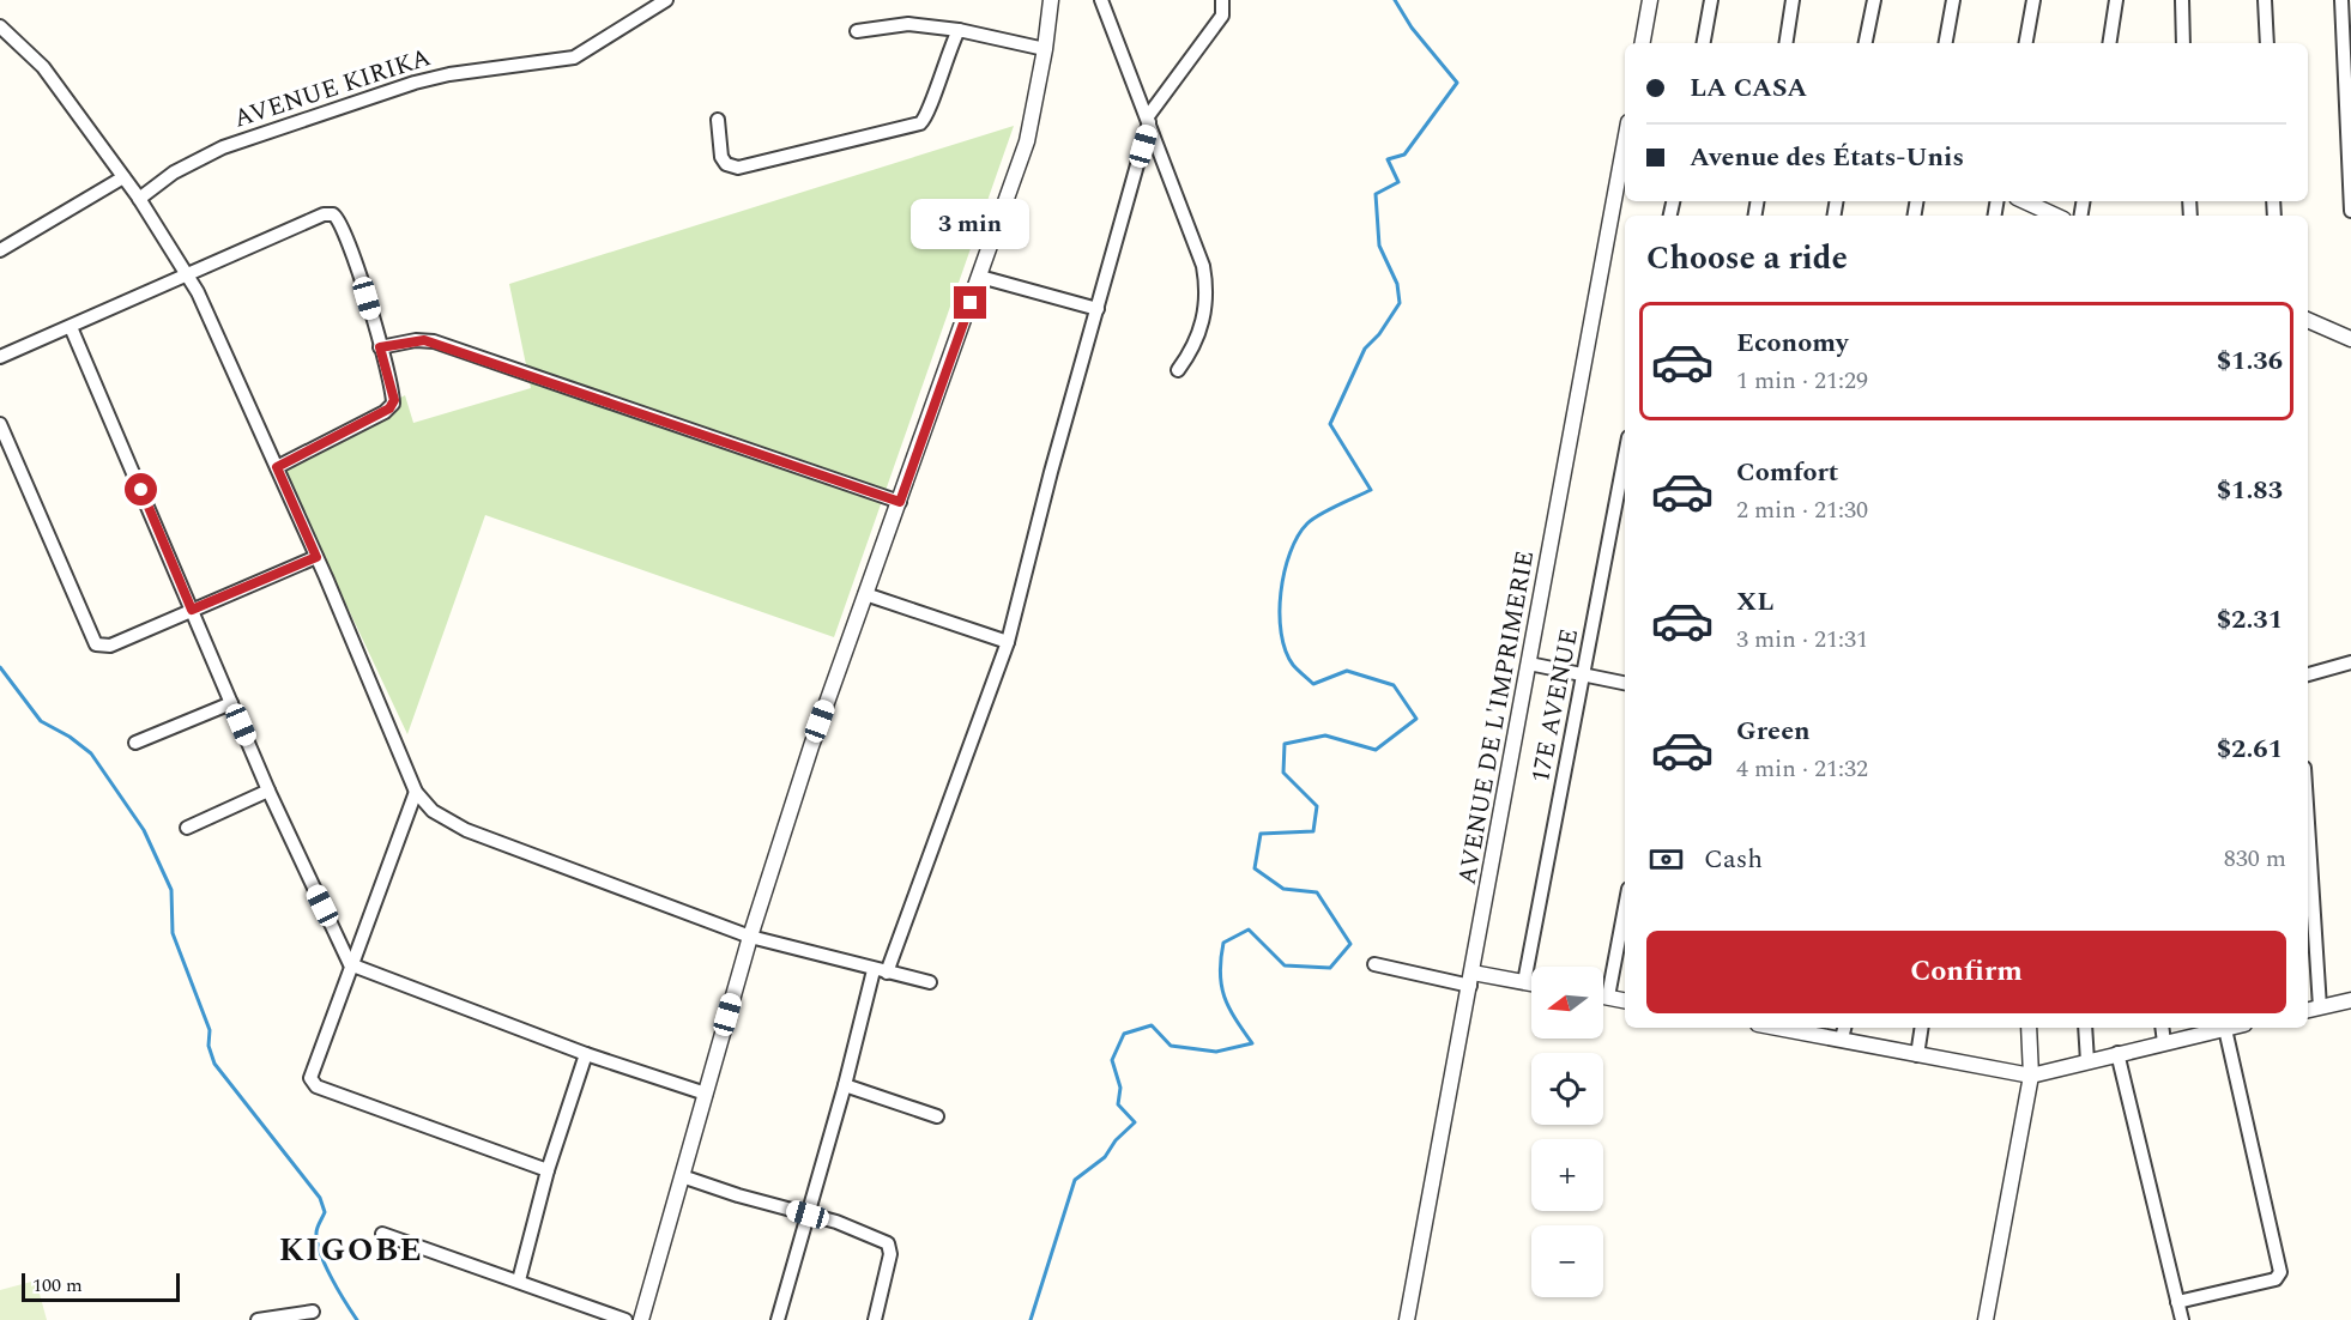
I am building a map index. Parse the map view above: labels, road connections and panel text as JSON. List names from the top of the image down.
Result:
{
  "streets": {
    "street": ["AVENUE KIRIKA", "17E AVENUE", "AVENUE DE L'IMPRIMERIE"]
  },
  "districts": ["KIGOBE"],
  "scale_bar": "100 m",
  "north": "left",
  "page": {
    "banner": ["LA CASA", "Avenue des États-Unis"],
    "bubble": "3 min",
    "heading": "Choose a ride",
    "list": [
      {
        "name": "Economy",
        "note": "1 min · 21:29",
        "value": "$1.36"
      },
      {
        "name": "Comfort",
        "note": "2 min · 21:30",
        "value": "$1.83"
      },
      {
        "name": "XL",
        "note": "3 min · 21:31",
        "value": "$2.31"
      },
      {
        "name": "Green",
        "note": "4 min · 21:32",
        "value": "$2.61"
      }
    ],
    "pay": ["Cash", "830 m"],
    "buttons": "Confirm",
    "map_buttons": ["+", "−"],
    "scale": "100 m"
  }
}
